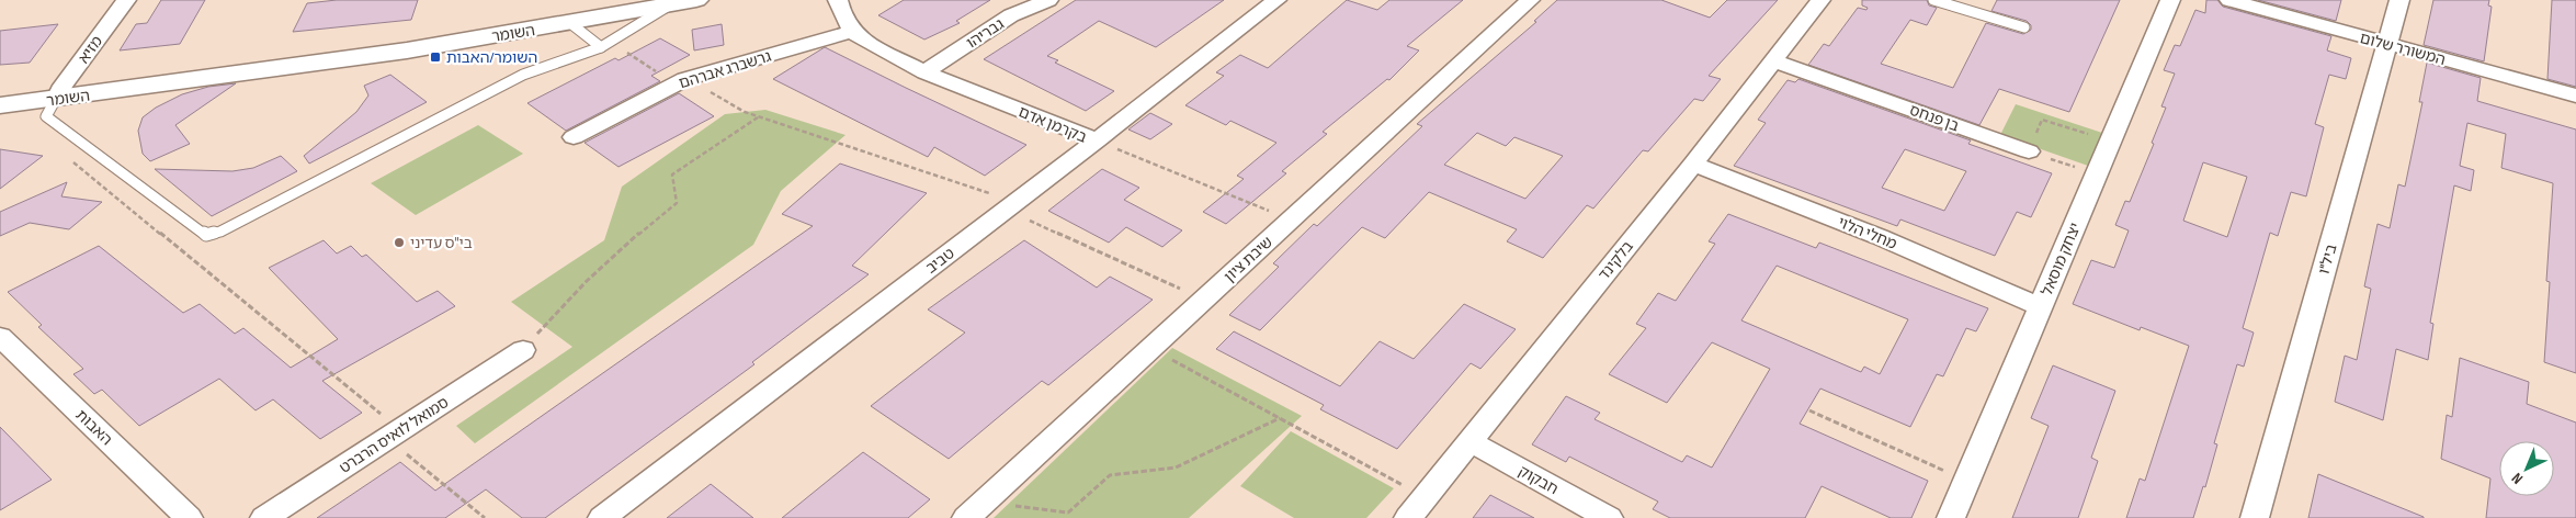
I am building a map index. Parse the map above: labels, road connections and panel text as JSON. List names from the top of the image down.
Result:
{
  "streets": {
    "street": [
      "השומר",
      "גבריהו",
      "המשורר שלום",
      "מזיא",
      "גרשברג אברהם",
      "בן פנחס",
      "בקרמן אדם",
      "מחלי הלוי",
      "שיבת ציון",
      "יצחק מוסאל",
      "ביל\"ו",
      "טביב",
      "בלקינד",
      "האבות",
      "סמואל לואיס הרברט",
      "חבקוק"
    ]
  },
  "crossings": [
    ["השומר", "מזיא"],
    ["גבריהו", "בקרמן אדם"],
    ["המשורר שלום", "ביל\"ו"],
    ["גרשברג אברהם", "בקרמן אדם"],
    ["בן פנחס", "בלקינד"],
    ["בקרמן אדם", "שיבת ציון"],
    ["בקרמן אדם", "טביב"],
    ["מחלי הלוי", "יצחק מוסאל"],
    ["מחלי הלוי", "בלקינד"],
    ["בלקינד", "חבקוק"]
  ],
  "places": {
    "transit": ["השומר/האבות"],
    "other": ["בי\"ס עדיני"]
  },
  "north": "bottom left"
}
